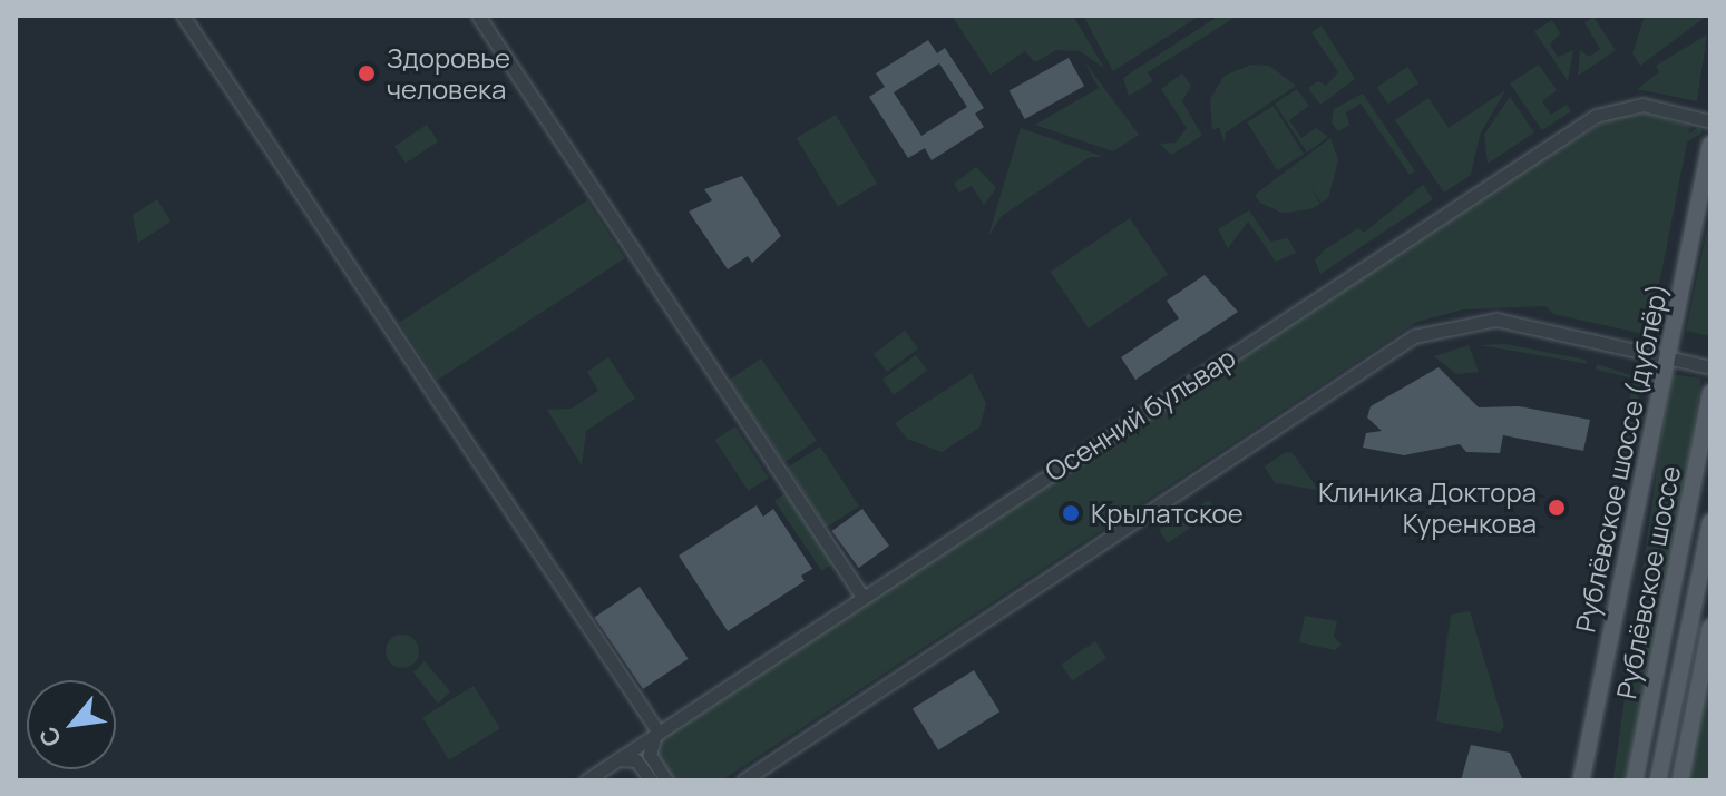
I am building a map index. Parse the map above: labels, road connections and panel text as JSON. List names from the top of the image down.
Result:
{
  "streets": {
    "main road": ["Рублёвское шоссе (дублёр)", "Рублёвское шоссе"],
    "street": ["Осенний бульвар"]
  },
  "places": ["Здоровье человека", "Клиника Доктора Куренкова", "Крылатское"],
  "north": "bottom left"
}
